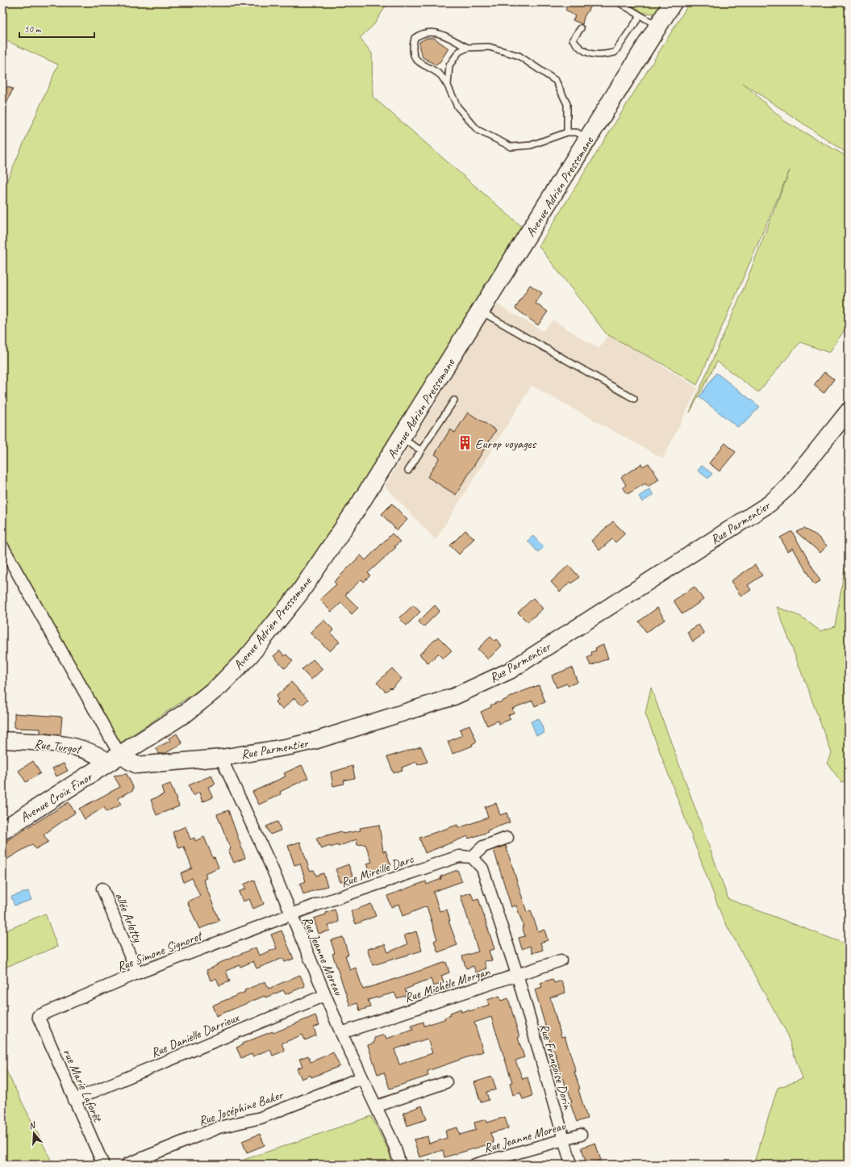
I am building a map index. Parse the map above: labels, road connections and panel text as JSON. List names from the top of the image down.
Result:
{
  "streets": {
    "main road": ["Avenue Adrien Pressemane", "Avenue Croix Finor"],
    "street": [
      "Rue Parmentier",
      "Rue Turgot",
      "Rue Mireille Darc",
      "allée Arletty",
      "Rue Simone Signoret",
      "Rue Jeanne Moreau",
      "Rue Michèle Morgan",
      "Rue Danielle Darrieux",
      "Rue Françoise Dorin",
      "rue Marie Laforêt",
      "Rue Joséphine Baker"
    ]
  },
  "crossings": [
    ["Avenue Adrien Pressemane", "Rue Parmentier"],
    ["Avenue Adrien Pressemane", "Rue Turgot"],
    ["Avenue Adrien Pressemane", "Avenue Croix Finor"],
    ["Rue Parmentier", "Rue Turgot"],
    ["Rue Parmentier", "Avenue Croix Finor"],
    ["Rue Parmentier", "Rue Jeanne Moreau"],
    ["Rue Turgot", "Avenue Croix Finor"],
    ["Rue Mireille Darc", "Rue Simone Signoret"],
    ["Rue Mireille Darc", "Rue Jeanne Moreau"],
    ["allée Arletty", "Rue Simone Signoret"],
    ["Rue Simone Signoret", "Rue Jeanne Moreau"],
    ["Rue Simone Signoret", "rue Marie Laforêt"],
    ["Rue Jeanne Moreau", "Rue Michèle Morgan"],
    ["Rue Jeanne Moreau", "Rue Danielle Darrieux"],
    ["Rue Jeanne Moreau", "Rue Françoise Dorin"],
    ["Rue Jeanne Moreau", "Rue Joséphine Baker"],
    ["Rue Michèle Morgan", "Rue Françoise Dorin"],
    ["Rue Danielle Darrieux", "rue Marie Laforêt"]
  ],
  "places": {
    "building": ["Europ voyages"]
  },
  "scale_bar": "50 m",
  "north": "top"
}
